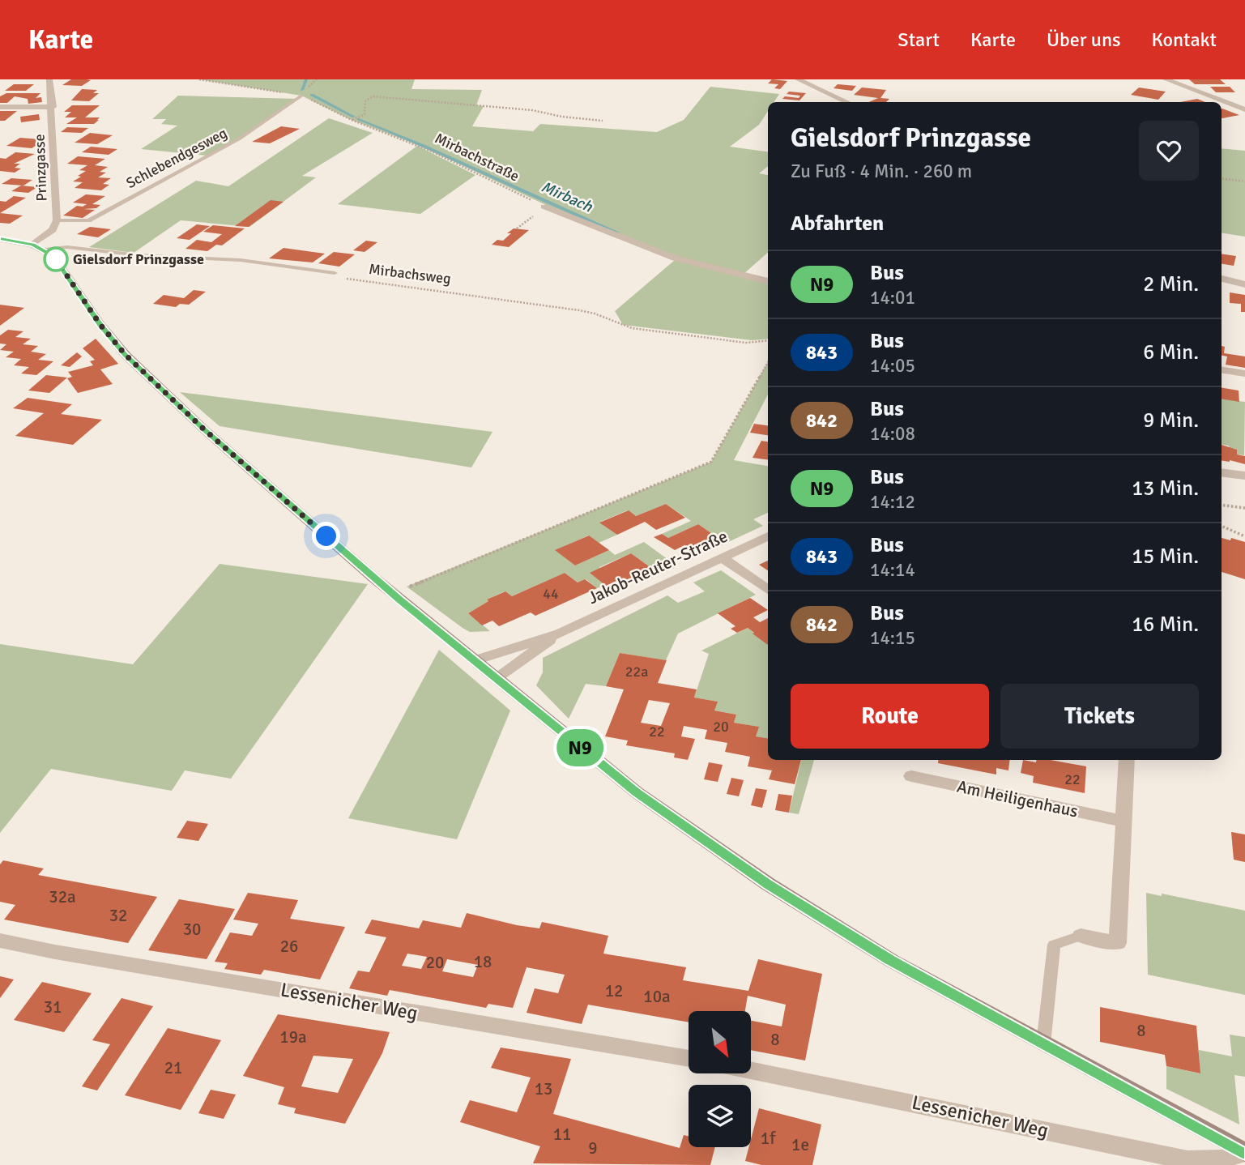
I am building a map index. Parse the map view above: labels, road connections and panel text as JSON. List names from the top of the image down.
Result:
{
  "streets": {
    "street": [
      "Prinzgasse",
      "Jakob-Reuter-Straße",
      "Am Heiligenhaus",
      "Lessenicher Weg"
    ],
    "lane": ["Schlebendgesweg"],
    "path": ["Mirbachstraße", "Mirbachsweg"]
  },
  "crossings": [
    ["Mirbachstraße", "Schlebendgesweg"],
    ["Schlebendgesweg", "Prinzgasse"]
  ],
  "water": ["Mirbach"],
  "places": ["Gielsdorf Prinzgasse"],
  "lines": ["bus line N9"],
  "house_numbers": [
    "44",
    "22a",
    "20",
    "22",
    "22",
    "32a",
    "32",
    "30",
    "26",
    "18",
    "20",
    "12",
    "10a",
    "31",
    "8",
    "19a",
    "8",
    "21",
    "13",
    "11",
    "1f",
    "1e",
    "9"
  ],
  "north": "bottom right",
  "page": {
    "header": "Karte",
    "nav": [
      "Start",
      "Karte",
      "Über uns",
      "Kontakt"
    ],
    "on_map": "N9",
    "heading": [
      ["Gielsdorf Prinzgasse", "Zu Fuß · 4 Min. · 260 m"],
      "Abfahrten"
    ],
    "list": [
      {
        "mark": "N9",
        "name": "Bus",
        "note": "14:01",
        "value": "2 Min."
      },
      {
        "mark": "843",
        "name": "Bus",
        "note": "14:05",
        "value": "6 Min."
      },
      {
        "mark": "842",
        "name": "Bus",
        "note": "14:08",
        "value": "9 Min."
      },
      {
        "mark": "N9",
        "name": "Bus",
        "note": "14:12",
        "value": "13 Min."
      },
      {
        "mark": "843",
        "name": "Bus",
        "note": "14:14",
        "value": "15 Min."
      },
      {
        "mark": "842",
        "name": "Bus",
        "note": "14:15",
        "value": "16 Min."
      }
    ],
    "buttons": ["Route", "Tickets"]
  }
}
